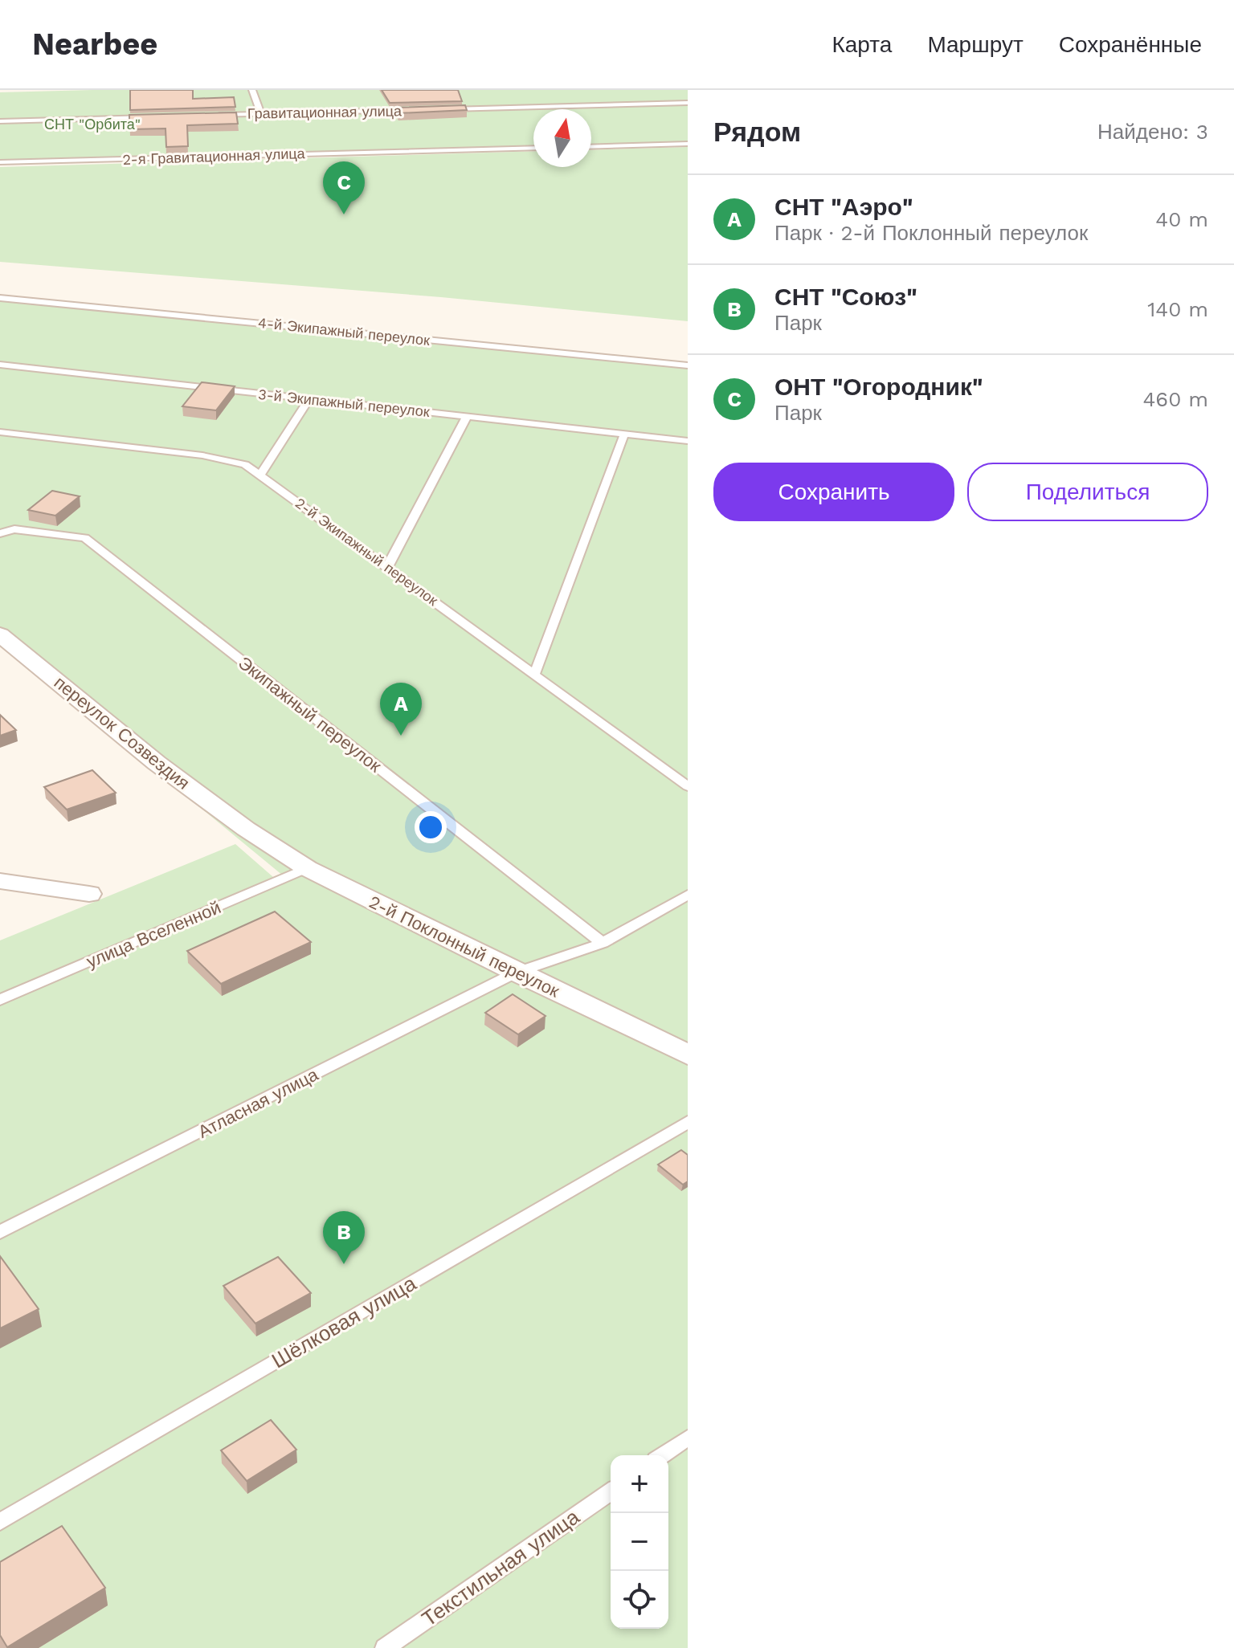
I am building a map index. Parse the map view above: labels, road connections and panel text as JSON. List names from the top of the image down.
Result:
{
  "streets": {
    "street": ["переулок Созвездия", "2-й Поклонный переулок"],
    "lane": [
      "Гравитационная улица",
      "2-я Гравитационная улица",
      "4-й Экипажный переулок",
      "3-й Экипажный переулок",
      "2-й Экипажный переулок",
      "Экипажный переулок",
      "улица Вселенной",
      "Атласная улица",
      "Шёлковая улица",
      "Текстильная улица"
    ]
  },
  "crossings": [
    ["Экипажный переулок", "Атласная улица"],
    ["переулок Созвездия", "2-й Поклонный переулок"],
    ["улица Вселенной", "2-й Поклонный переулок"],
    ["2-й Поклонный переулок", "Атласная улица"]
  ],
  "parks": ["СНТ \"Орбита\""],
  "north": "top",
  "page": {
    "header": "Nearbee",
    "nav": ["Карта", "Маршрут", "Сохранённые"],
    "heading": ["Рядом", "Найдено: 3"],
    "pins": ["C", "A", "B"],
    "list": [
      {
        "mark": "A",
        "name": "СНТ \"Аэро\"",
        "note": "Парк · 2-й Поклонный переулок",
        "value": "40 m"
      },
      {
        "mark": "B",
        "name": "СНТ \"Союз\"",
        "note": "Парк",
        "value": "140 m"
      },
      {
        "mark": "C",
        "name": "ОНТ \"Огородник\"",
        "note": "Парк",
        "value": "460 m"
      }
    ],
    "buttons": ["Сохранить", "Поделиться"],
    "map_buttons": ["+", "−"]
  }
}
